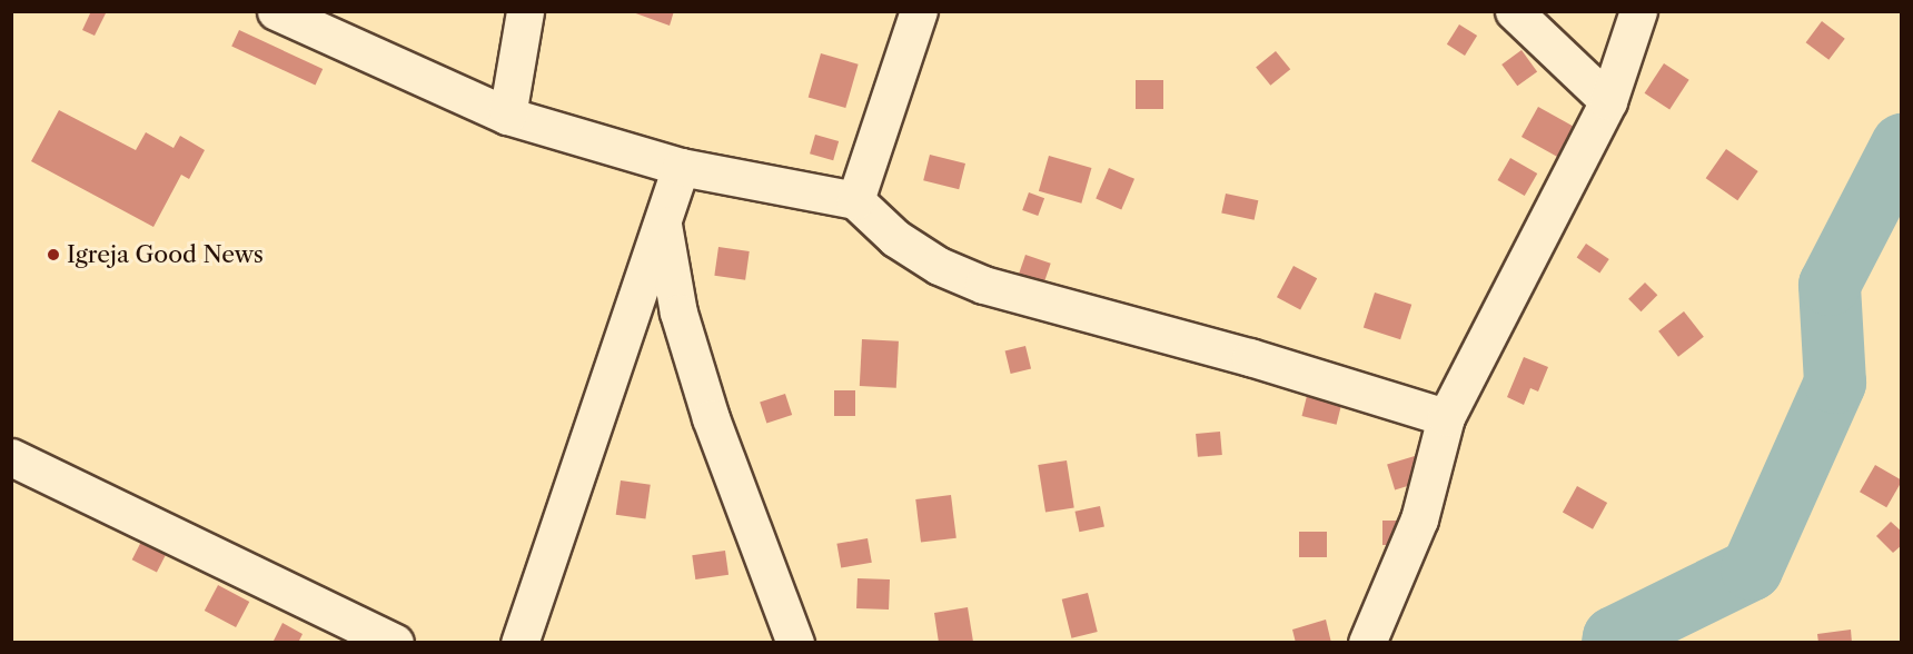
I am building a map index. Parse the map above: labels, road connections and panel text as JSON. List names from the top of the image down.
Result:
{
  "places": ["Igreja Good News"]
}
